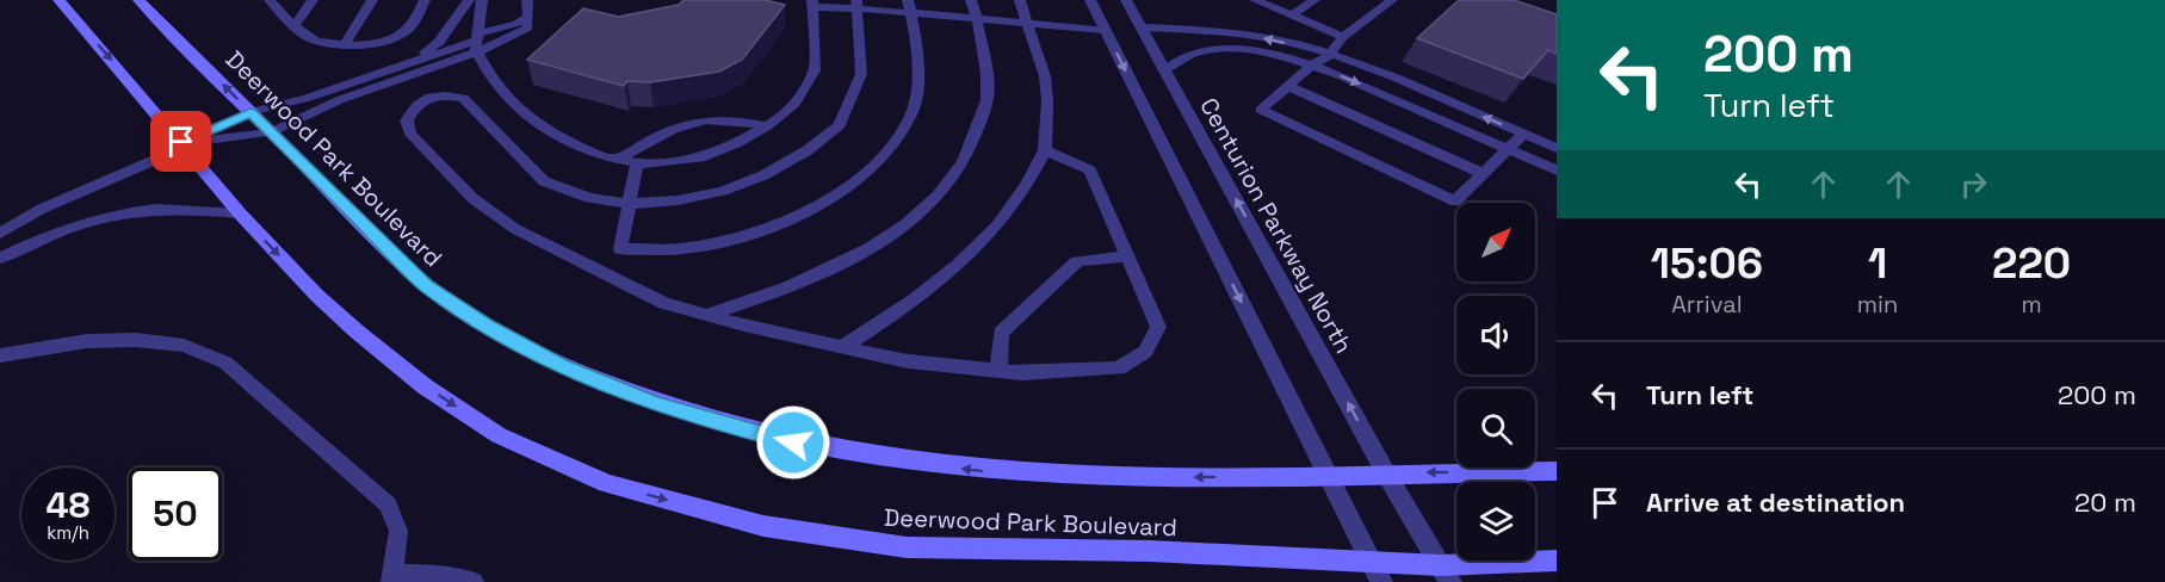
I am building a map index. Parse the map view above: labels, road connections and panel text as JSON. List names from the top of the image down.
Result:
{
  "streets": {
    "main road": ["Deerwood Park Boulevard"],
    "street": ["Centurion Parkway North"]
  },
  "crossings": [
    ["Deerwood Park Boulevard", "Centurion Parkway North"]
  ],
  "north": "top right",
  "page": {
    "turn": ["200 m", "Turn left"],
    "eta": [
      "15:06",
      "Arrival",
      "1",
      "min",
      "220",
      "m"
    ],
    "list": [
      {
        "name": "Turn left",
        "value": "200 m"
      },
      {
        "name": "Arrive at destination",
        "value": "20 m"
      }
    ],
    "speed": "48 km/h",
    "limit": "50"
  }
}
